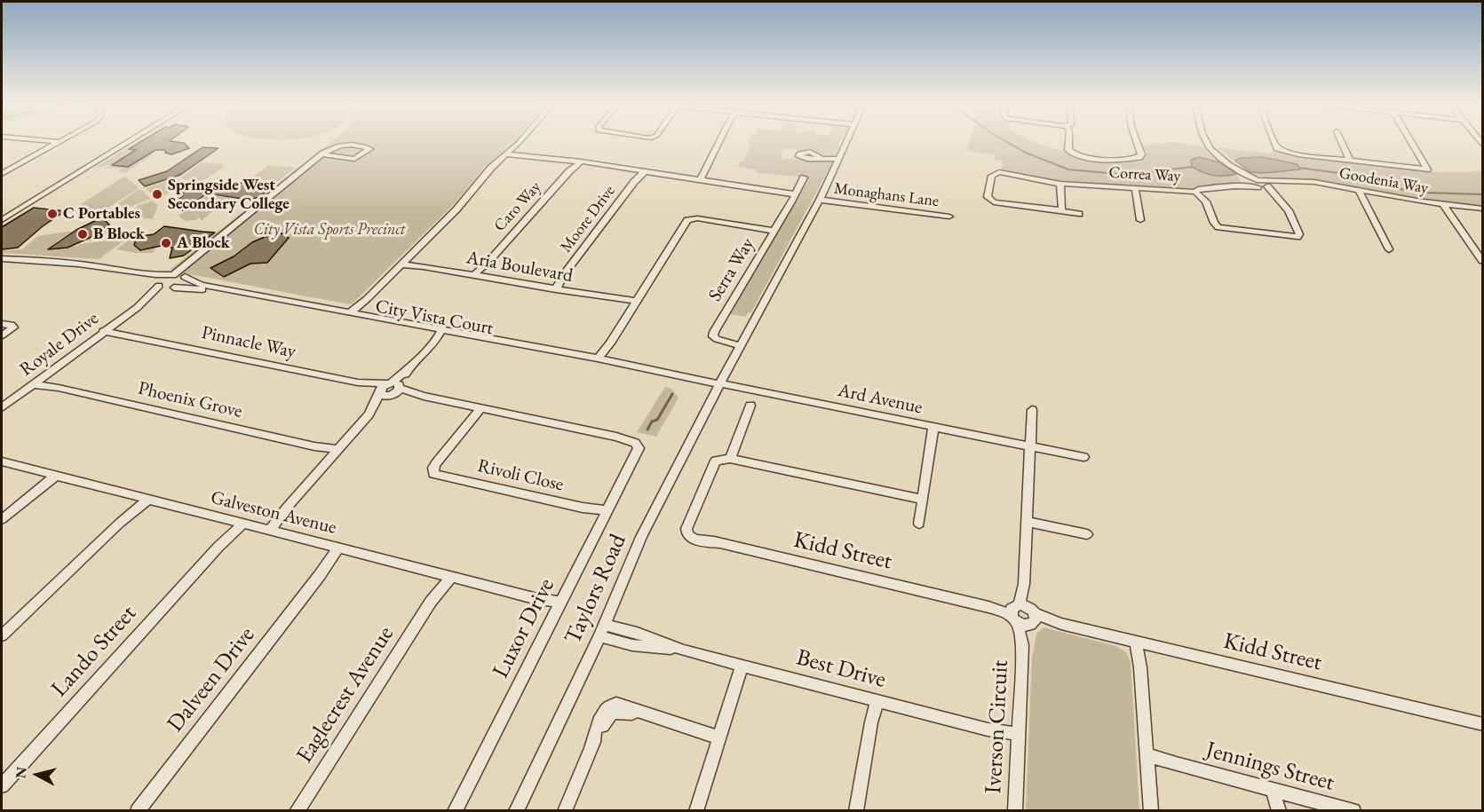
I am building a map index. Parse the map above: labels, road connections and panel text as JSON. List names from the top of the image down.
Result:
{
  "streets": {
    "street": [
      "Correa Way",
      "Goodenia Way",
      "Monaghans Lane",
      "Caro Way",
      "Moore Drive",
      "Aria Boulevard",
      "Serra Way",
      "City Vista Court",
      "Pinnacle Way",
      "Royale Drive",
      "Ard Avenue",
      "Phoenix Grove",
      "Rivoli Close",
      "Galveston Avenue",
      "Kidd Street",
      "Taylors Road",
      "Luxor Drive",
      "Lando Street",
      "Best Drive",
      "Dalveen Drive",
      "Eaglecrest Avenue",
      "Iverson Circuit",
      "Jennings Street"
    ]
  },
  "crossings": [
    ["Correa Way", "Goodenia Way"],
    ["Monaghans Lane", "Taylors Road"],
    ["Caro Way", "Aria Boulevard"],
    ["Moore Drive", "Aria Boulevard"],
    ["Serra Way", "Taylors Road"],
    ["City Vista Court", "Ard Avenue"],
    ["City Vista Court", "Taylors Road"],
    ["Pinnacle Way", "Royale Drive"],
    ["Pinnacle Way", "Luxor Drive"],
    ["Royale Drive", "Phoenix Grove"],
    ["Ard Avenue", "Taylors Road"],
    ["Ard Avenue", "Iverson Circuit"],
    ["Rivoli Close", "Luxor Drive"],
    ["Galveston Avenue", "Luxor Drive"],
    ["Galveston Avenue", "Lando Street"],
    ["Galveston Avenue", "Dalveen Drive"],
    ["Galveston Avenue", "Eaglecrest Avenue"],
    ["Kidd Street", "Iverson Circuit"],
    ["Taylors Road", "Best Drive"],
    ["Best Drive", "Iverson Circuit"]
  ],
  "parks": ["City Vista Sports Precinct"],
  "places": [
    "Springside West Secondary College",
    "C Portables",
    "B Block",
    "A Block"
  ],
  "north": "left"
}
